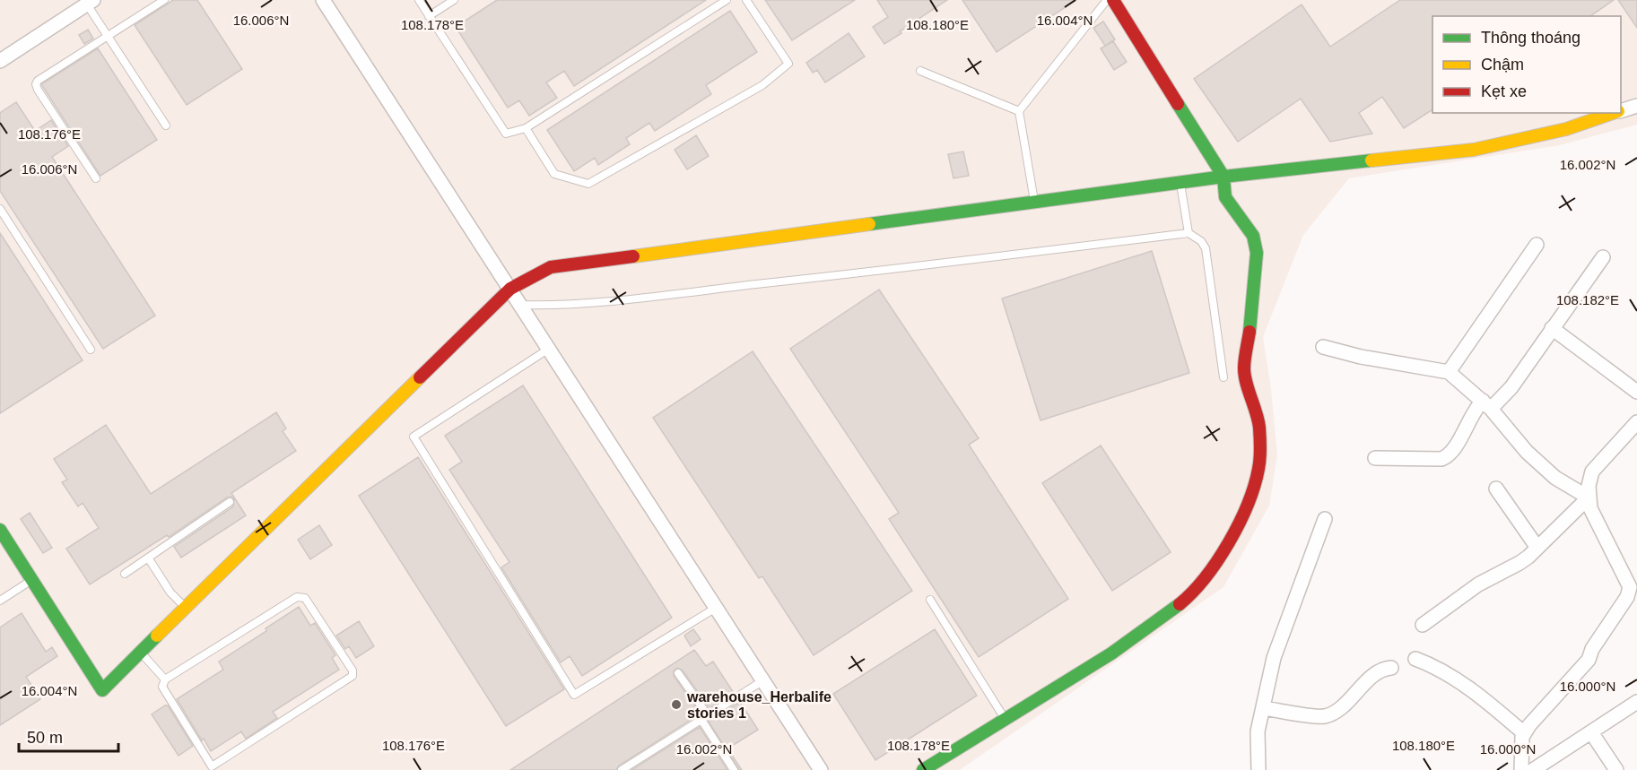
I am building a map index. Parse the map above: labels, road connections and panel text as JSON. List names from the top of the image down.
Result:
{
  "places": ["warehouse_Herbalife stories 1"],
  "legend": ["Thông thoáng", "Chậm", "Kẹt xe"],
  "scale_bar": "50 m",
  "coordinates": [
    "16.006°N",
    "16.004°N",
    "108.180°E",
    "108.178°E",
    "108.176°E",
    "16.002°N",
    "108.182°E",
    "16.000°N"
  ]
}
